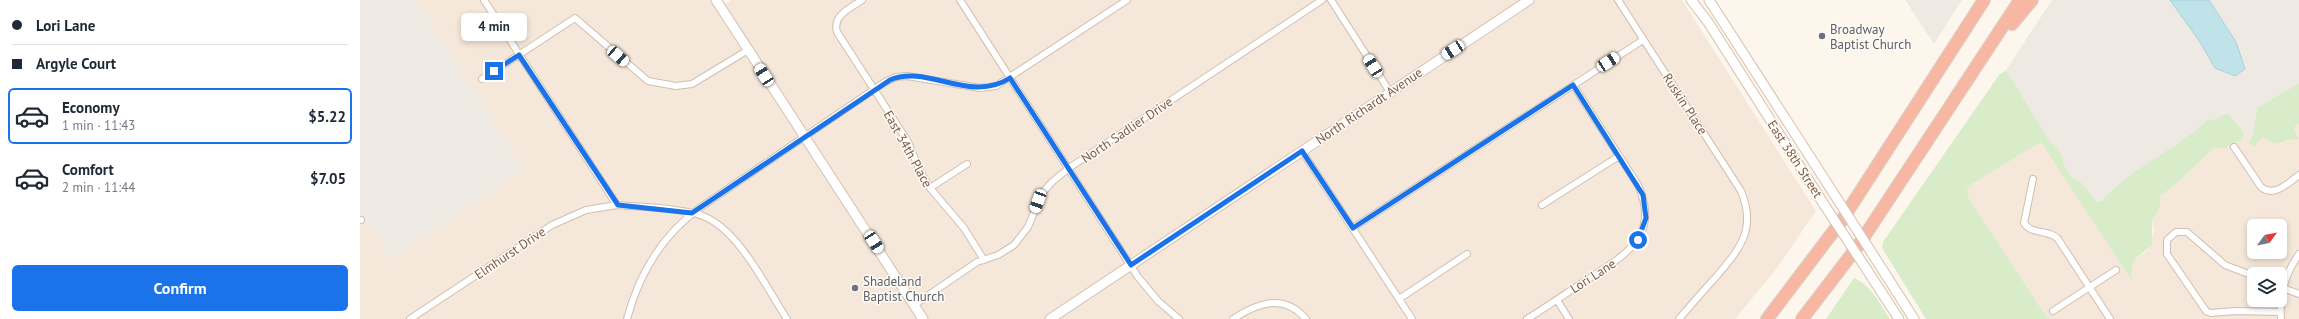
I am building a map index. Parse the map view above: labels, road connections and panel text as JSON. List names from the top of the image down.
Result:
{
  "streets": {
    "street": [
      "Ruskin Place",
      "North Richardt Avenue",
      "North Sadlier Drive",
      "East 34th Place",
      "East 38th Street",
      "Elmhurst Drive",
      "Lori Lane"
    ]
  },
  "crossings": [
    ["North Sadlier Drive", "East 34th Place"]
  ],
  "places": ["Broadway Baptist Church", "Shadeland Baptist Church"],
  "north": "top right",
  "page": {
    "banner": ["Lori Lane", "Argyle Court"],
    "bubble": "4 min",
    "list": [
      {
        "name": "Economy",
        "note": "1 min · 11:43",
        "value": "$5.22"
      },
      {
        "name": "Comfort",
        "note": "2 min · 11:44",
        "value": "$7.05"
      }
    ],
    "buttons": "Confirm"
  }
}
